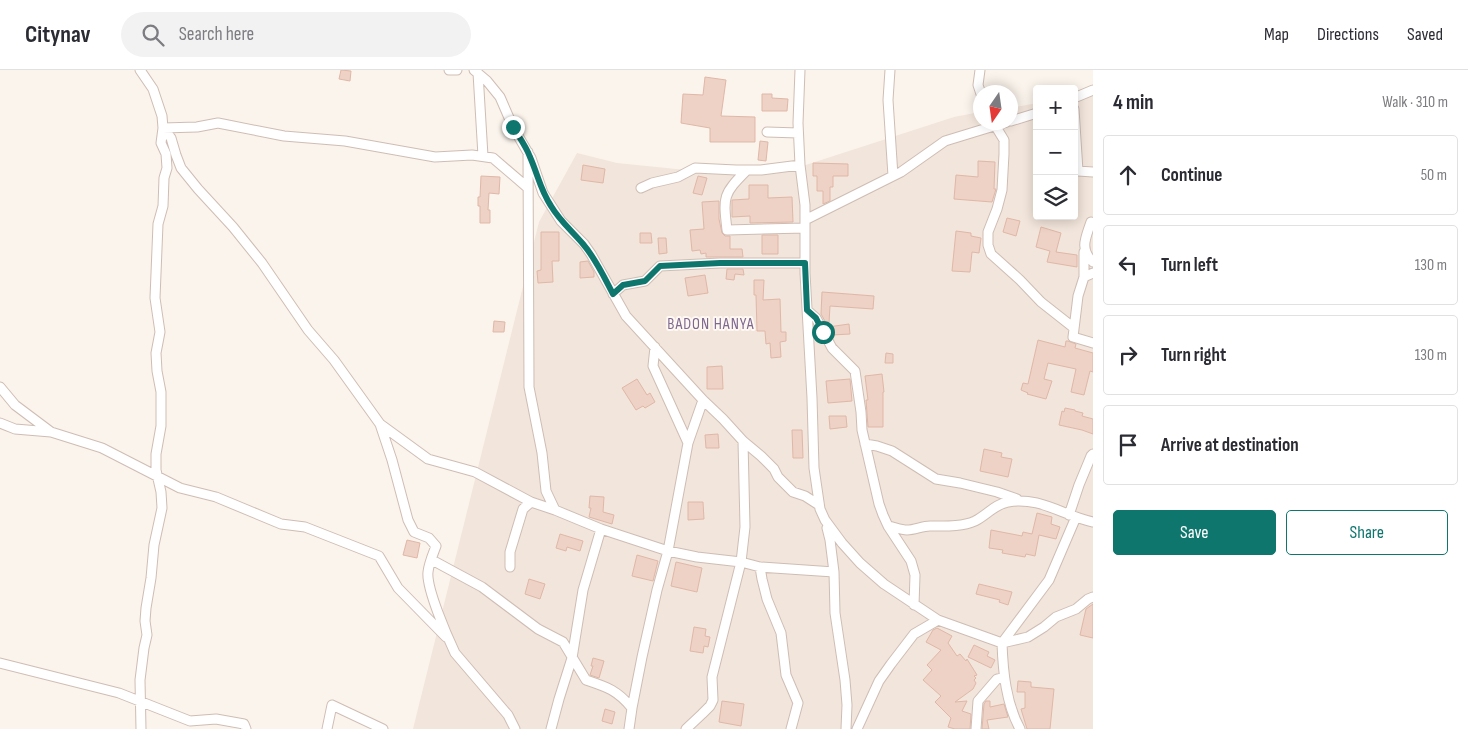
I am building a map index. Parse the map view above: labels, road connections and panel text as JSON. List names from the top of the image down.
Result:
{
  "districts": ["BADON HANYA"],
  "north": "bottom",
  "page": {
    "header": "Citynav",
    "search": "Search here",
    "nav": ["Map", "Directions", "Saved"],
    "heading": ["4 min", "Walk · 310 m"],
    "map_buttons": ["+", "−"],
    "list": [
      ["Continue", "50 m"],
      ["Turn left", "130 m"],
      ["Turn right", "130 m"],
      "Arrive at destination"
    ],
    "buttons": ["Save", "Share"]
  }
}
